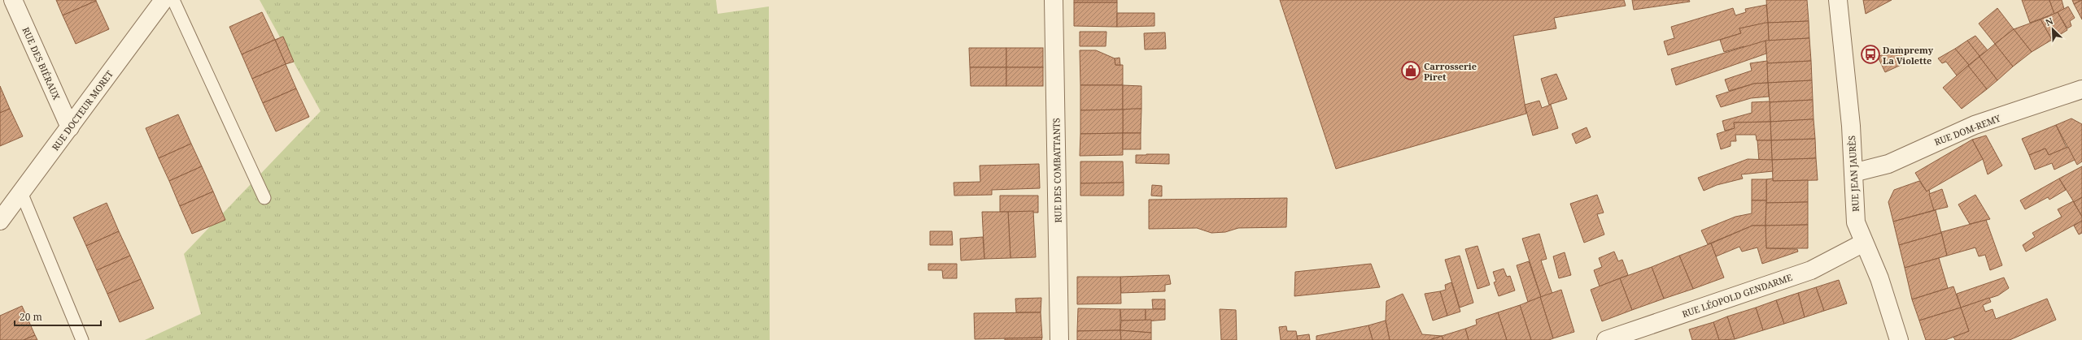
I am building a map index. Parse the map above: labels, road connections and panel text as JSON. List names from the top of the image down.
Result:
{
  "streets": {
    "street": [
      "RUE DES BIÉRAUX",
      "RUE DOCTEUR MORET",
      "RUE DOM-REMY",
      "RUE DES COMBATTANTS",
      "RUE JEAN JAURÈS",
      "RUE LÉOPOLD GENDARME"
    ]
  },
  "crossings": [
    ["RUE DES BIÉRAUX", "RUE DOCTEUR MORET"],
    ["RUE DOM-REMY", "RUE JEAN JAURÈS"],
    ["RUE JEAN JAURÈS", "RUE LÉOPOLD GENDARME"]
  ],
  "places": {
    "bus stop": ["Dampremy La Violette"],
    "shop": ["Carrosserie Piret"]
  },
  "scale_bar": "20 m",
  "north": "top left"
}
